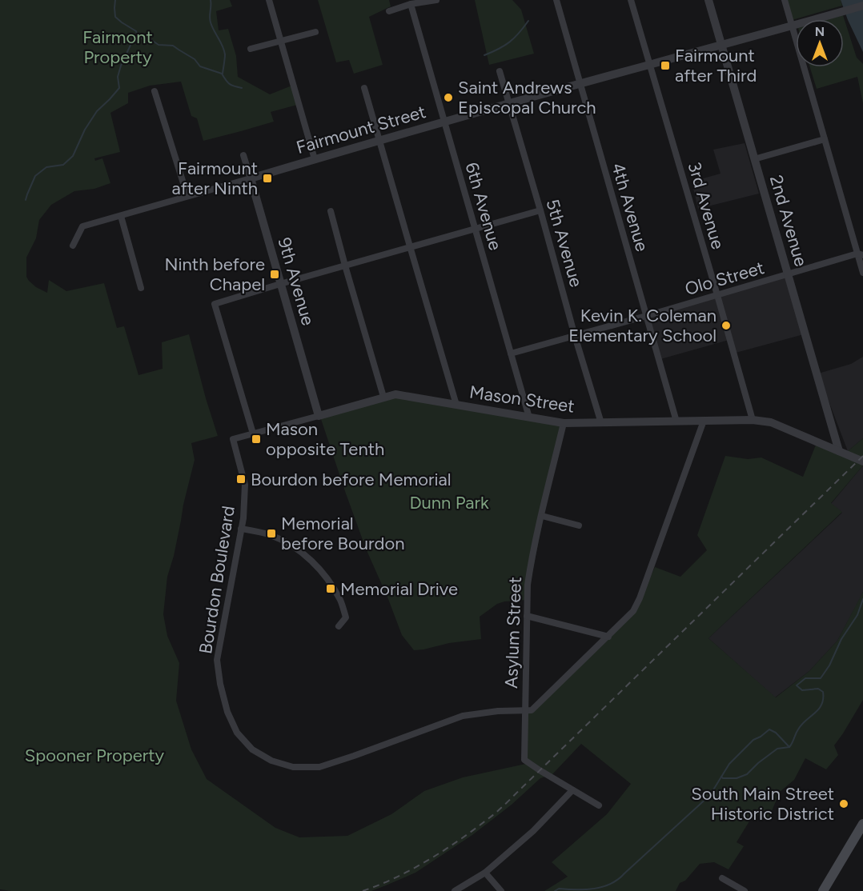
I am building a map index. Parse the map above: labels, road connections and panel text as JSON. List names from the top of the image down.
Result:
{
  "streets": {
    "street": [
      "Fairmount Street",
      "3rd Avenue",
      "6th Avenue",
      "4th Avenue",
      "2nd Avenue",
      "5th Avenue",
      "Olo Street",
      "9th Avenue",
      "Mason Street",
      "Bourdon Boulevard",
      "Asylum Street"
    ]
  },
  "crossings": [
    ["Fairmount Street", "3rd Avenue"],
    ["Fairmount Street", "6th Avenue"],
    ["Fairmount Street", "4th Avenue"],
    ["Fairmount Street", "2nd Avenue"],
    ["Fairmount Street", "5th Avenue"],
    ["Fairmount Street", "9th Avenue"],
    ["3rd Avenue", "Olo Street"],
    ["3rd Avenue", "Mason Street"],
    ["6th Avenue", "Olo Street"],
    ["6th Avenue", "Mason Street"],
    ["4th Avenue", "Olo Street"],
    ["4th Avenue", "Mason Street"],
    ["2nd Avenue", "Olo Street"],
    ["2nd Avenue", "Mason Street"],
    ["5th Avenue", "Olo Street"],
    ["5th Avenue", "Mason Street"],
    ["9th Avenue", "Mason Street"],
    ["Mason Street", "Bourdon Boulevard"],
    ["Mason Street", "Asylum Street"],
    ["Bourdon Boulevard", "Asylum Street"]
  ],
  "parks": ["Fairmont Property", "Dunn Park", "Spooner Property"],
  "places": {
    "transit": [
      "Fairmount after Third",
      "Fairmount after Ninth",
      "Ninth before Chapel",
      "Mason opposite Tenth",
      "Bourdon before Memorial",
      "Memorial before Bourdon",
      "Memorial Drive"
    ],
    "other": ["Saint Andrews Episcopal Church", "Kevin K. Coleman Elementary School", "South Main Street Historic District"]
  },
  "north": "top"
}
